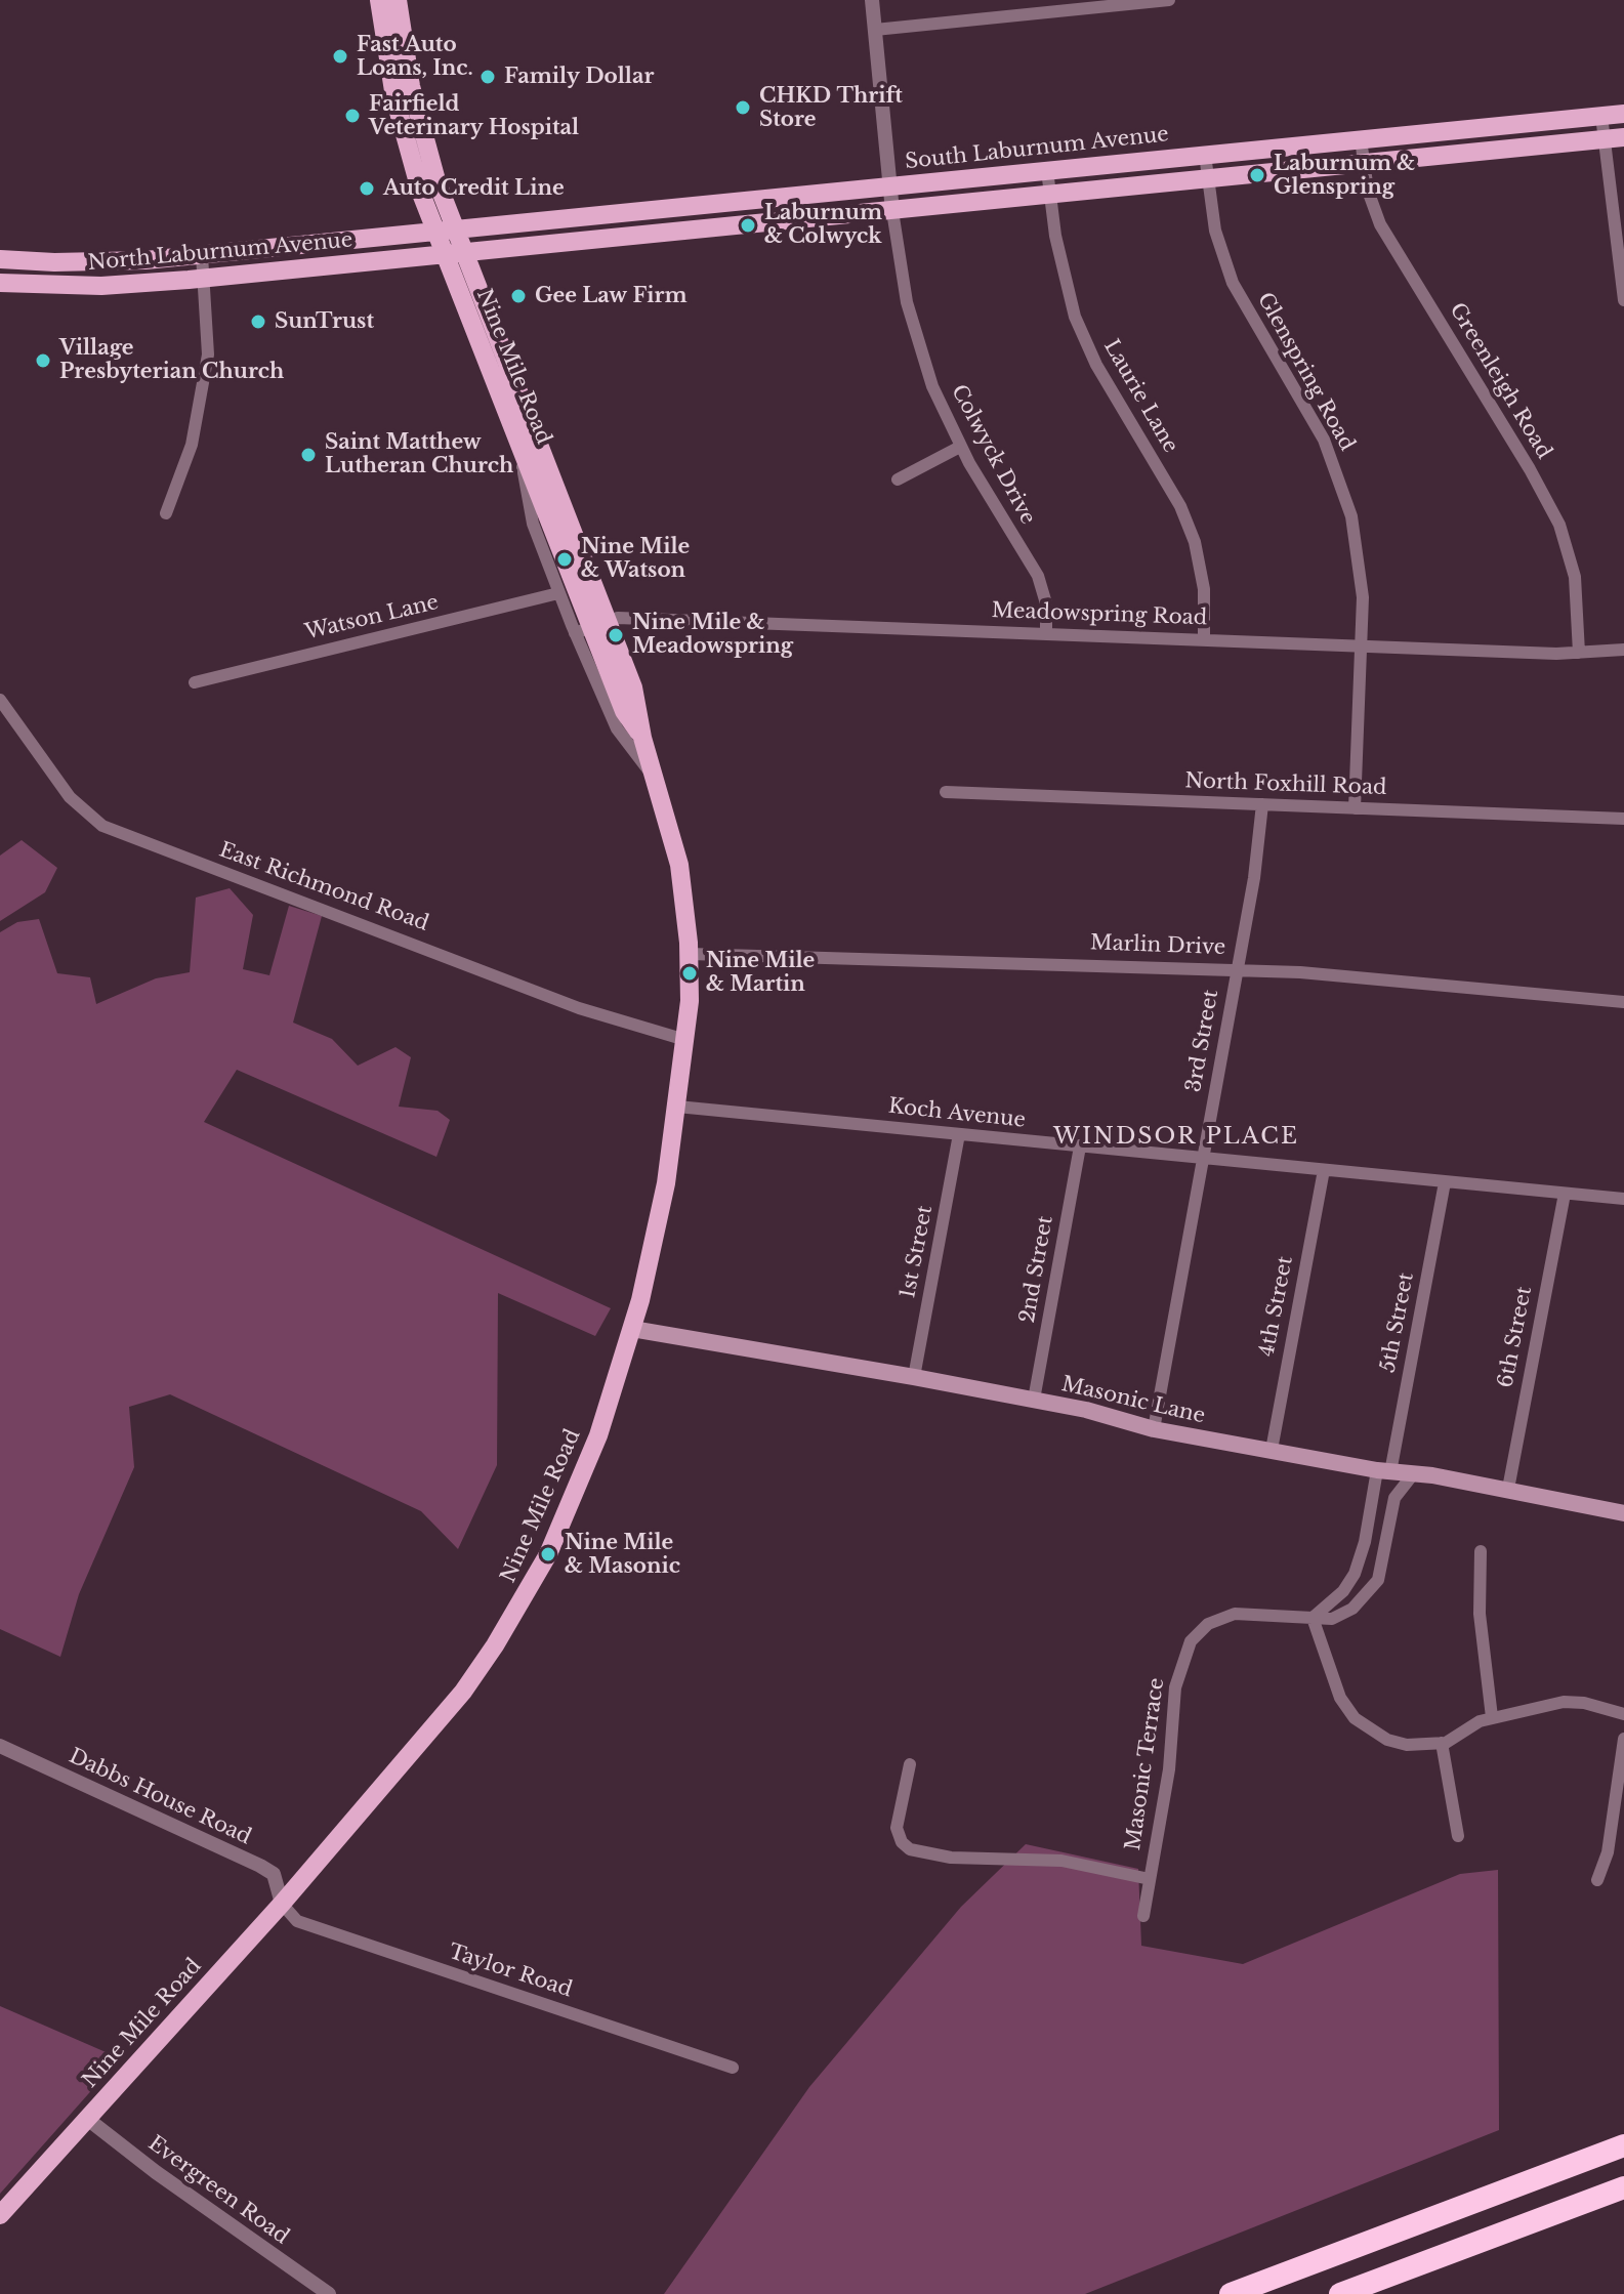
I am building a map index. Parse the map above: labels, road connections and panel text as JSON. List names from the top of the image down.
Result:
{
  "streets": {
    "main road": [
      "South Laburnum Avenue",
      "North Laburnum Avenue",
      "Nine Mile Road",
      "Masonic Lane"
    ],
    "street": [
      "Glenspring Road",
      "Greenleigh Road",
      "Laurie Lane",
      "Colwyck Drive",
      "Meadowspring Road",
      "Watson Lane",
      "North Foxhill Road",
      "East Richmond Road",
      "Marlin Drive",
      "3rd Street",
      "Koch Avenue",
      "1st Street",
      "2nd Street",
      "4th Street",
      "5th Street",
      "6th Street",
      "Masonic Terrace",
      "Dabbs House Road",
      "Taylor Road",
      "Evergreen Road"
    ]
  },
  "crossings": [
    ["South Laburnum Avenue", "North Laburnum Avenue"],
    ["South Laburnum Avenue", "Nine Mile Road"],
    ["South Laburnum Avenue", "Glenspring Road"],
    ["South Laburnum Avenue", "Greenleigh Road"],
    ["South Laburnum Avenue", "Laurie Lane"],
    ["South Laburnum Avenue", "Colwyck Drive"],
    ["North Laburnum Avenue", "Nine Mile Road"],
    ["Nine Mile Road", "Meadowspring Road"],
    ["Nine Mile Road", "East Richmond Road"],
    ["Nine Mile Road", "Marlin Drive"],
    ["Nine Mile Road", "Koch Avenue"],
    ["Nine Mile Road", "Masonic Lane"],
    ["Nine Mile Road", "Dabbs House Road"],
    ["Nine Mile Road", "Taylor Road"],
    ["Nine Mile Road", "Evergreen Road"],
    ["Glenspring Road", "Meadowspring Road"],
    ["Glenspring Road", "North Foxhill Road"],
    ["Greenleigh Road", "Meadowspring Road"],
    ["Laurie Lane", "Meadowspring Road"],
    ["Colwyck Drive", "Meadowspring Road"],
    ["North Foxhill Road", "3rd Street"],
    ["Marlin Drive", "3rd Street"],
    ["3rd Street", "Koch Avenue"],
    ["3rd Street", "Masonic Lane"],
    ["Koch Avenue", "1st Street"],
    ["Koch Avenue", "2nd Street"],
    ["Koch Avenue", "4th Street"],
    ["Koch Avenue", "5th Street"],
    ["Koch Avenue", "6th Street"],
    ["1st Street", "Masonic Lane"],
    ["2nd Street", "Masonic Lane"],
    ["4th Street", "Masonic Lane"],
    ["5th Street", "Masonic Lane"],
    ["6th Street", "Masonic Lane"],
    ["Masonic Lane", "Masonic Terrace"],
    ["Dabbs House Road", "Taylor Road"]
  ],
  "districts": ["WINDSOR PLACE"],
  "places": [
    "Fast Auto Loans, Inc.",
    "Family Dollar",
    "CHKD Thrift Store",
    "Fairfield Veterinary Hospital",
    "Laburnum & Glenspring",
    "Auto Credit Line",
    "Laburnum & Colwyck",
    "Gee Law Firm",
    "SunTrust",
    "Village Presbyterian Church",
    "Saint Matthew Lutheran Church",
    "Nine Mile & Watson",
    "Nine Mile & Meadowspring",
    "Nine Mile & Martin",
    "Nine Mile & Masonic"
  ]
}
